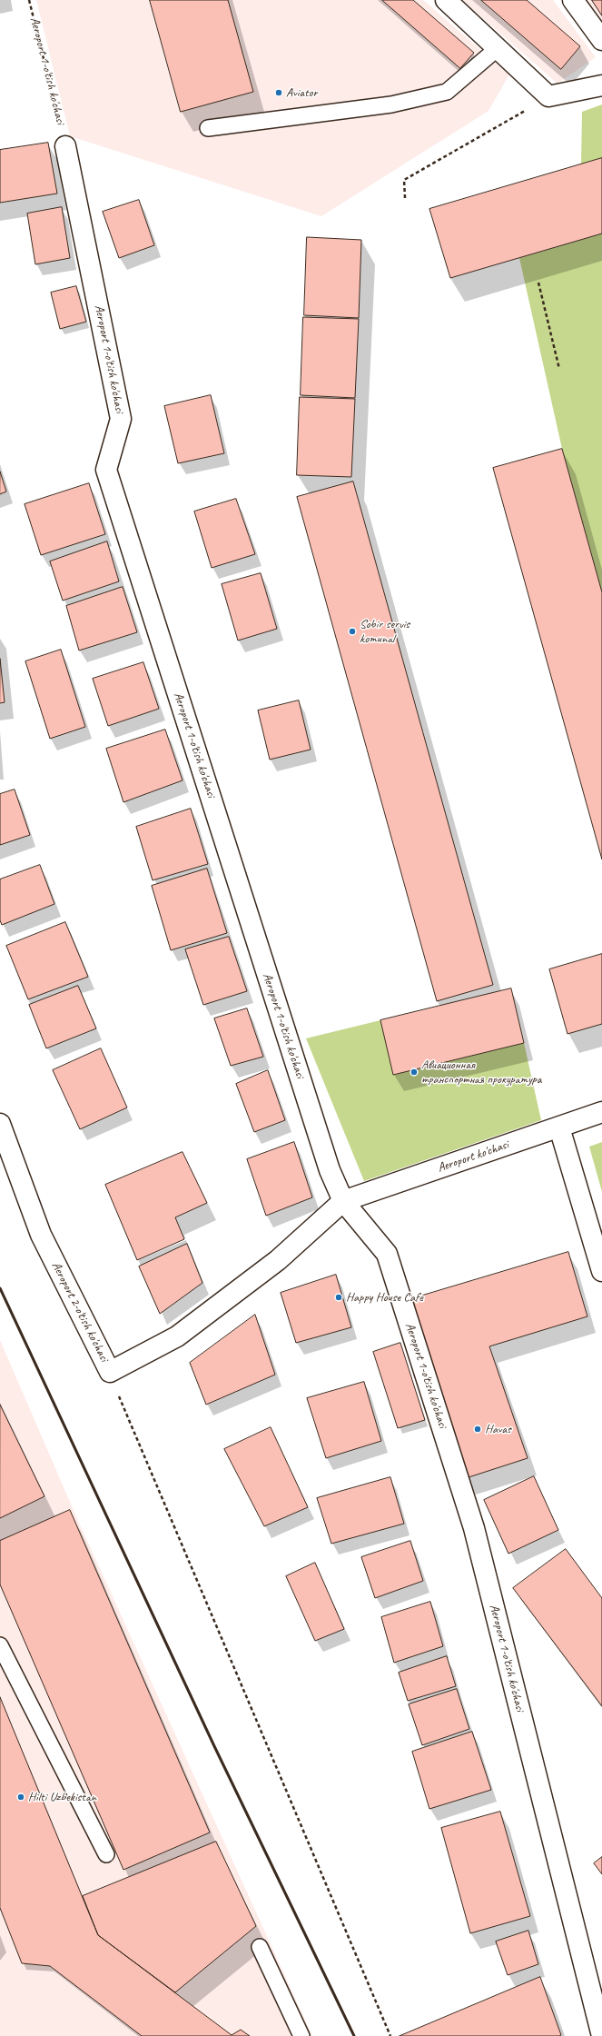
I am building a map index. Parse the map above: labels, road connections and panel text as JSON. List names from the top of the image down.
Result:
{
  "streets": {
    "street": ["Aeroport 1-o'tish ko'chasi", "Aeroport ko'chasi", "Aeroport 2-o'tish ko'chasi"]
  },
  "crossings": [
    ["Aeroport 1-o'tish ko'chasi", "Aeroport ko'chasi"],
    ["Aeroport 1-o'tish ko'chasi", "Aeroport 2-o'tish ko'chasi"],
    ["Aeroport ko'chasi", "Aeroport 2-o'tish ko'chasi"]
  ],
  "places": [
    "Aviator",
    "Sobir servis komunal",
    "Авиационная транспортная прокуратура",
    "Happy House Cafe",
    "Havas",
    "Hilti Uzbekistan"
  ]
}
